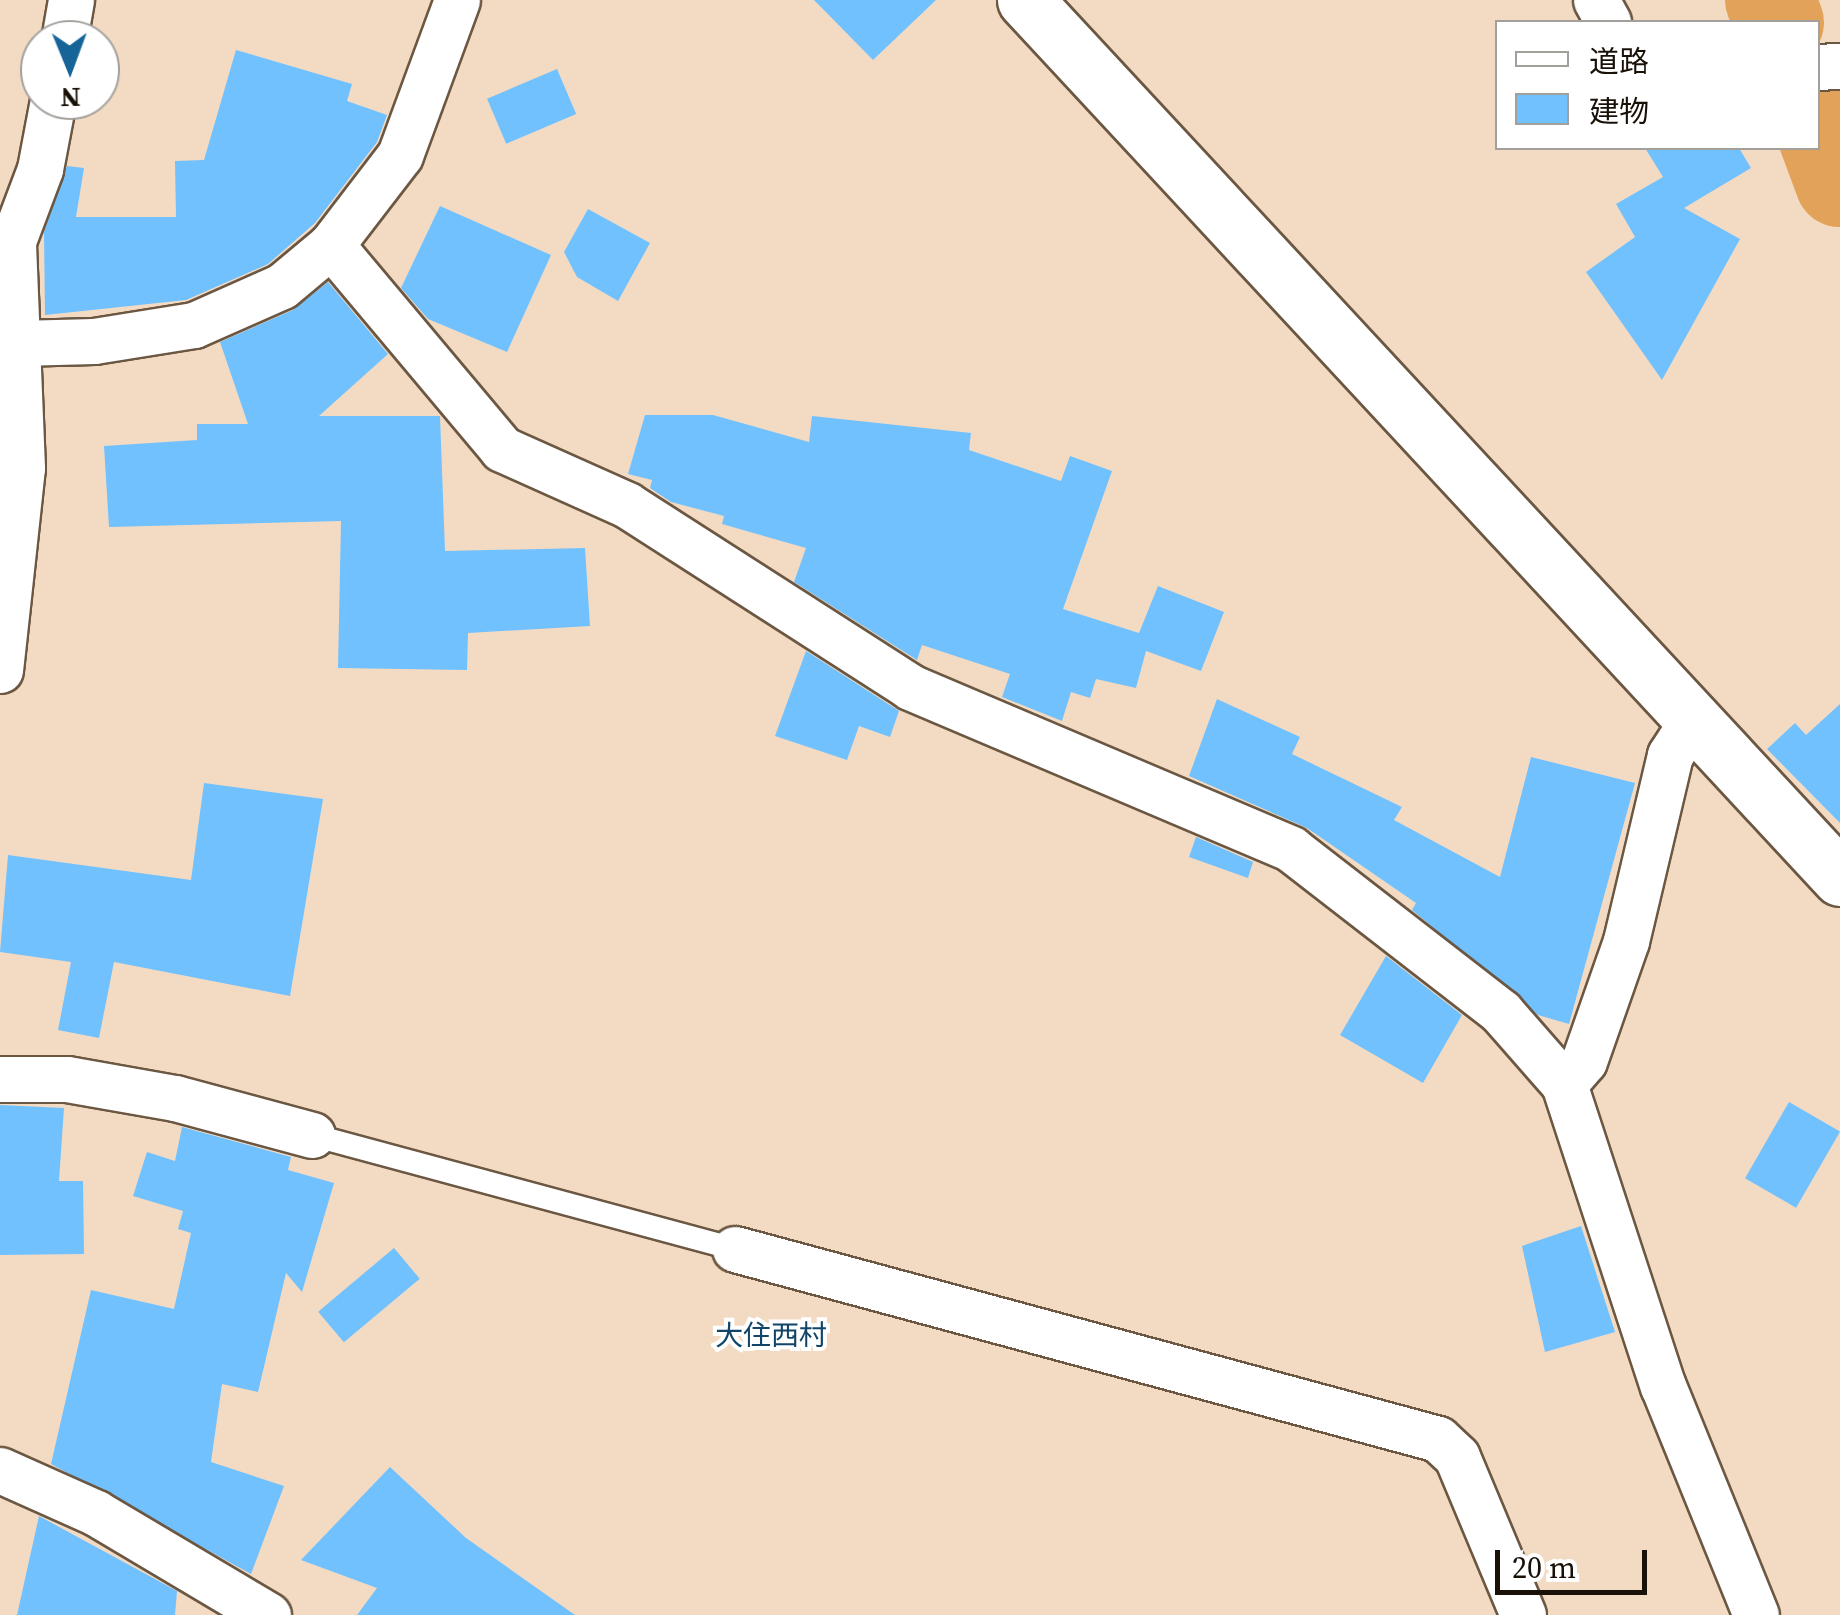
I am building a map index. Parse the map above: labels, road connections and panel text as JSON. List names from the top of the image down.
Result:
{
  "districts": ["大住西村"],
  "legend": ["道路", "建物"],
  "scale_bar": "20 m",
  "north": "bottom"
}
